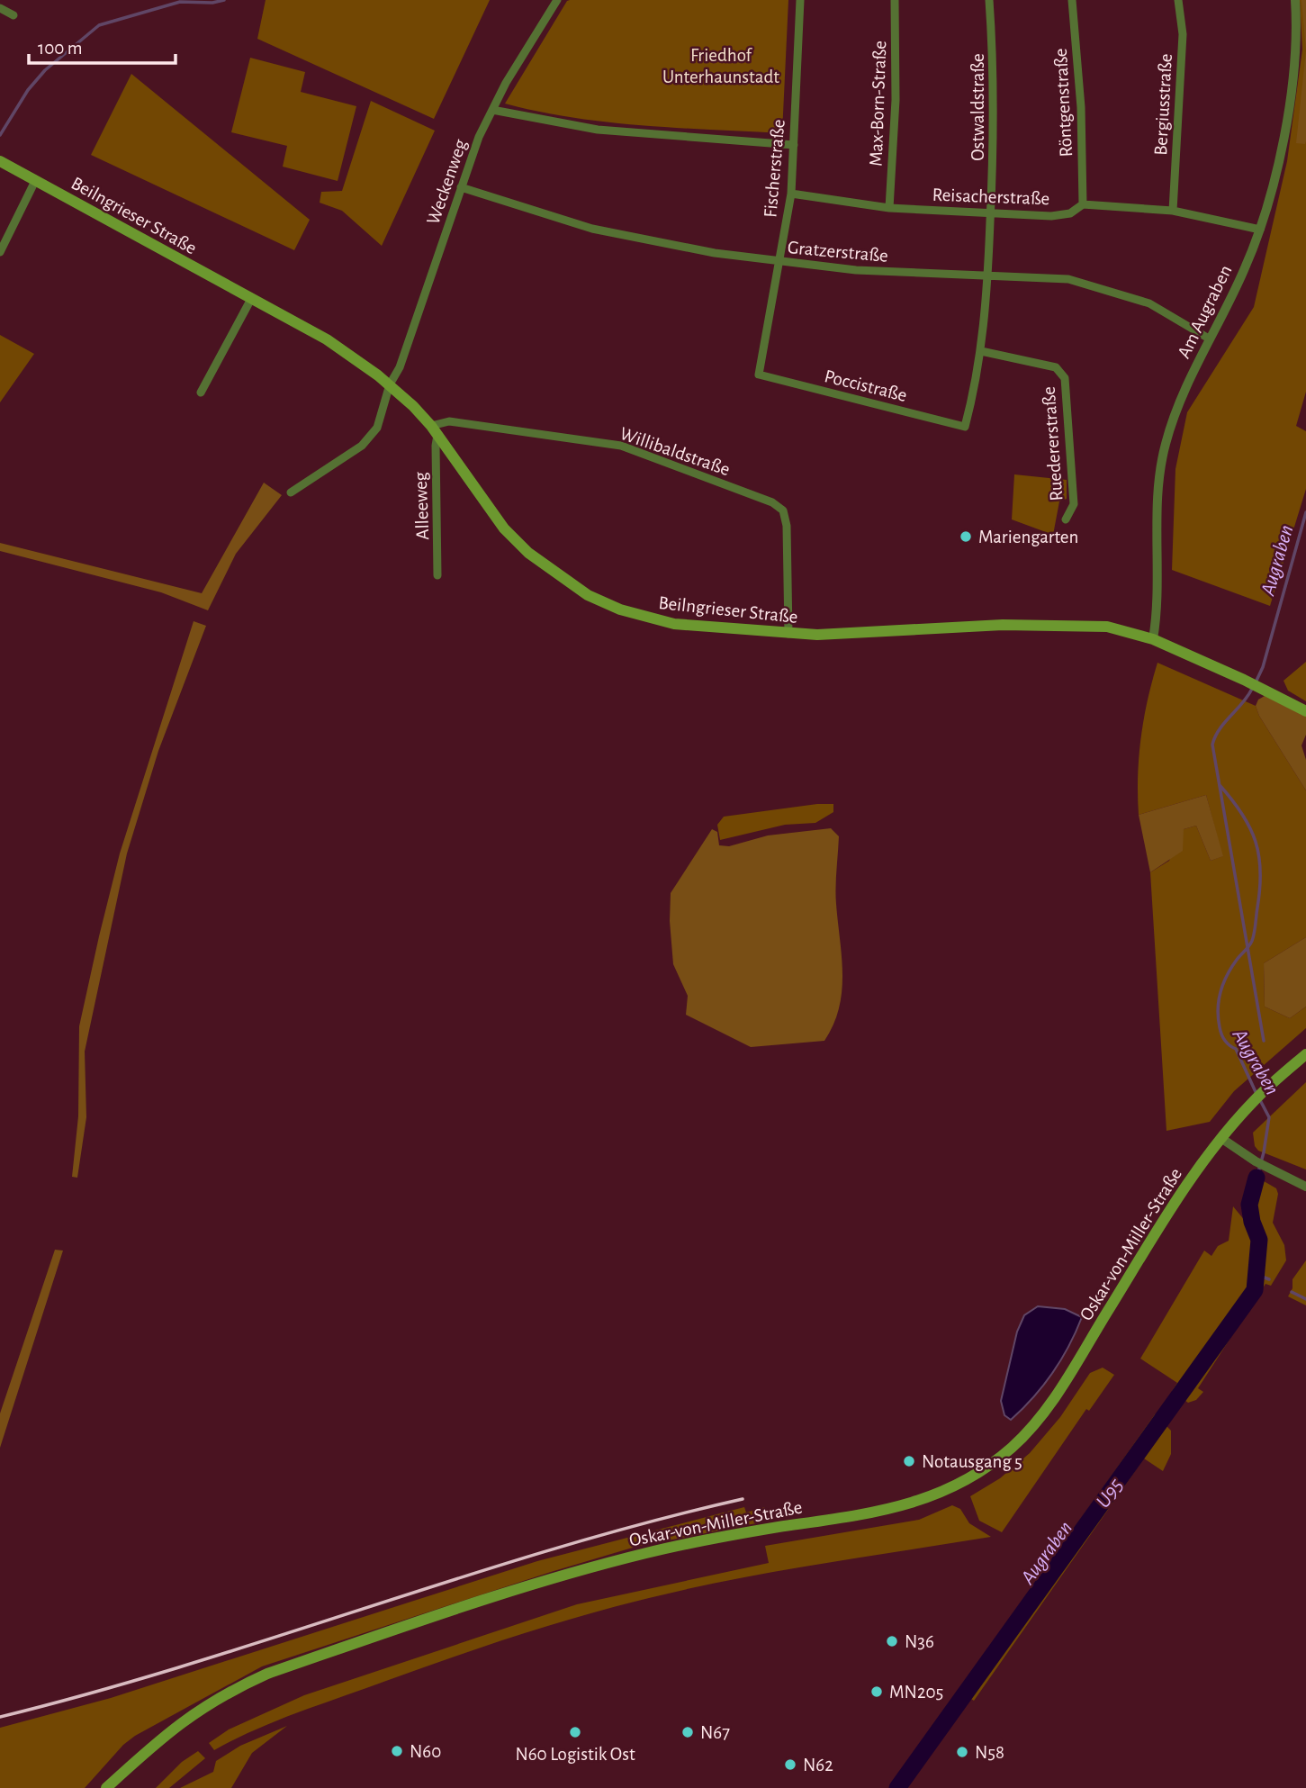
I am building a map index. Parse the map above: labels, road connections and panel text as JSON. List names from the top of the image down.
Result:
{
  "streets": {
    "main road": ["Beilngrieser Straße", "Oskar-von-Miller-Straße"],
    "street": [
      "Röntgenstraße",
      "Max-Born-Straße",
      "Bergiusstraße",
      "Ostwaldstraße",
      "Fischerstraße",
      "Weckenweg",
      "Reisacherstraße",
      "Gratzerstraße",
      "Am Augraben",
      "Poccistraße",
      "Ruedererstraße",
      "Willibaldstraße",
      "Alleeweg"
    ]
  },
  "crossings": [
    ["Röntgenstraße", "Reisacherstraße"],
    ["Max-Born-Straße", "Reisacherstraße"],
    ["Bergiusstraße", "Reisacherstraße"],
    ["Ostwaldstraße", "Reisacherstraße"],
    ["Ostwaldstraße", "Gratzerstraße"],
    ["Ostwaldstraße", "Poccistraße"],
    ["Ostwaldstraße", "Ruedererstraße"],
    ["Fischerstraße", "Reisacherstraße"],
    ["Fischerstraße", "Gratzerstraße"],
    ["Fischerstraße", "Poccistraße"],
    ["Weckenweg", "Beilngrieser Straße"],
    ["Weckenweg", "Gratzerstraße"],
    ["Reisacherstraße", "Am Augraben"],
    ["Beilngrieser Straße", "Am Augraben"],
    ["Beilngrieser Straße", "Willibaldstraße"],
    ["Beilngrieser Straße", "Alleeweg"],
    ["Gratzerstraße", "Am Augraben"],
    ["Willibaldstraße", "Alleeweg"]
  ],
  "water": ["Augraben", "U95"],
  "parks": ["Friedhof Unterhaunstadt"],
  "places": [
    "Mariengarten",
    "Notausgang 5",
    "N36",
    "MN205",
    "N60 Logistik Ost",
    "N67",
    "N60",
    "N58",
    "N62"
  ],
  "scale_bar": "100 m"
}
